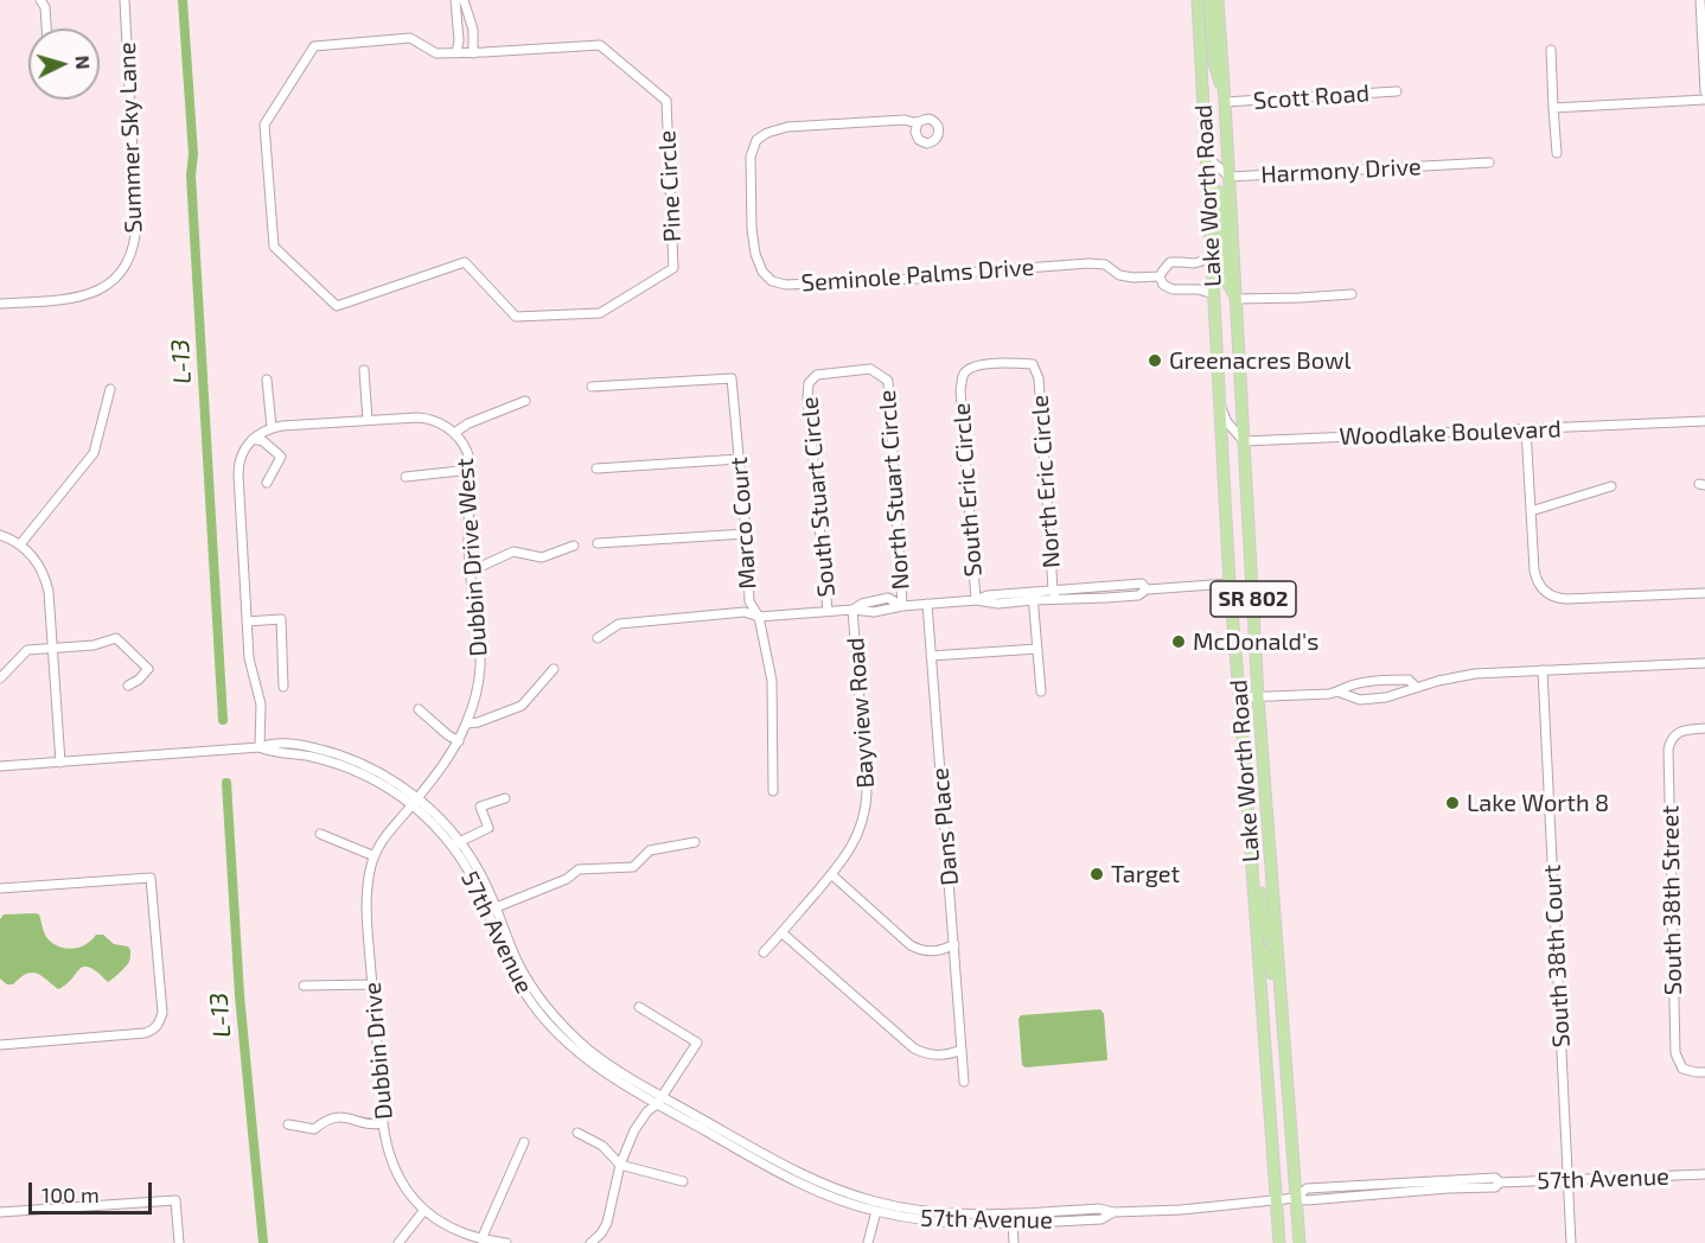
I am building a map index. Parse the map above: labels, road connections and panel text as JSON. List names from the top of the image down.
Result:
{
  "streets": {
    "main road": ["Lake Worth Road", "SR 802"],
    "street": [
      "Scott Road",
      "Summer Sky Lane",
      "Harmony Drive",
      "Pine Circle",
      "Seminole Palms Drive",
      "Woodlake Boulevard",
      "North Eric Circle",
      "North Stuart Circle",
      "South Eric Circle",
      "South Stuart Circle",
      "Marco Court",
      "Dubbin Drive West",
      "Bayview Road",
      "Dans Place",
      "South 38th Street",
      "57th Avenue",
      "South 38th Court",
      "Dubbin Drive"
    ]
  },
  "crossings": [
    ["Scott Road", "Lake Worth Road"],
    ["Harmony Drive", "Lake Worth Road"],
    ["Lake Worth Road", "Seminole Palms Drive"],
    ["Lake Worth Road", "Woodlake Boulevard"],
    ["Lake Worth Road", "57th Avenue"],
    ["North Eric Circle", "South Eric Circle"],
    ["North Stuart Circle", "South Stuart Circle"],
    ["Dubbin Drive West", "57th Avenue"],
    ["Dubbin Drive West", "Dubbin Drive"],
    ["57th Avenue", "South 38th Court"],
    ["57th Avenue", "Dubbin Drive"]
  ],
  "water": ["L-13"],
  "places": [
    "Greenacres Bowl",
    "McDonald's",
    "Lake Worth 8",
    "Target"
  ],
  "scale_bar": "100 m",
  "north": "right"
}
